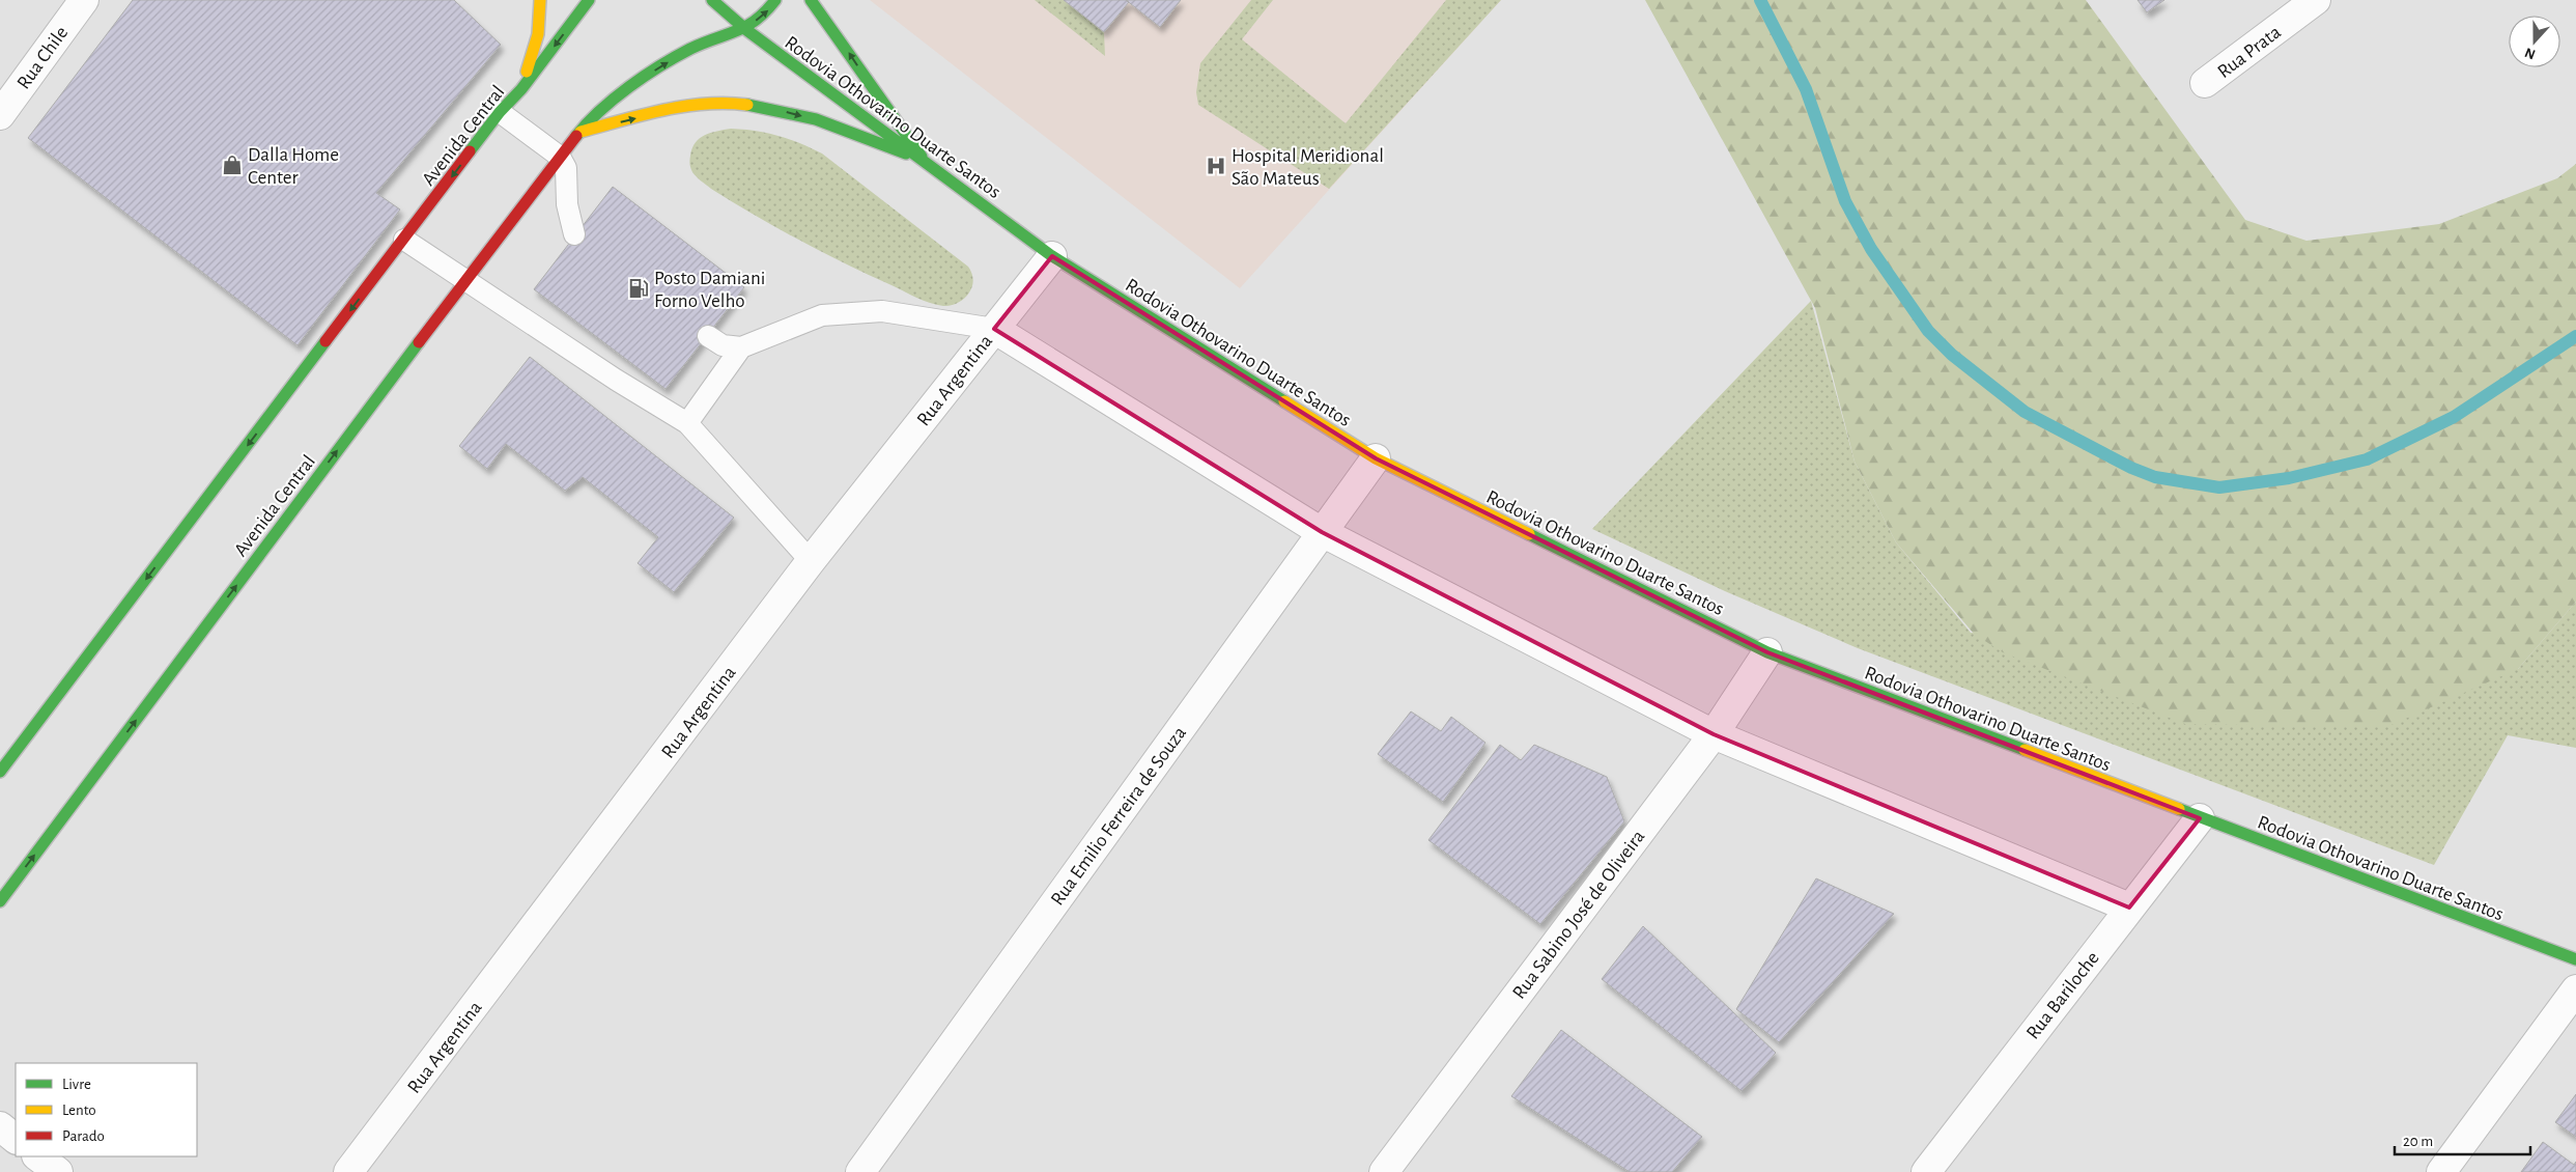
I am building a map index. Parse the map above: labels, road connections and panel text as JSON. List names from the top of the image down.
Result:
{
  "streets": {
    "main road": ["Rodovia Othovarino Duarte Santos", "Avenida Central"],
    "street": [
      "Rua Prata",
      "Rua Chile",
      "Rua Argentina",
      "Rua Emilio Ferreira de Souza",
      "Rua Sabino José de Oliveira",
      "Rua Bariloche"
    ]
  },
  "crossings": [
    ["Rodovia Othovarino Duarte Santos", "Avenida Central"],
    ["Rodovia Othovarino Duarte Santos", "Rua Argentina"],
    ["Rodovia Othovarino Duarte Santos", "Rua Emilio Ferreira de Souza"],
    ["Rodovia Othovarino Duarte Santos", "Rua Sabino José de Oliveira"],
    ["Rodovia Othovarino Duarte Santos", "Rua Bariloche"]
  ],
  "places": {
    "shop": ["Dalla Home Center"],
    "hospital": ["Hospital Meridional São Mateus"],
    "fuel station": ["Posto Damiani Forno Velho"]
  },
  "legend": ["Livre", "Lento", "Parado"],
  "scale_bar": "20 m",
  "north": "bottom"
}
